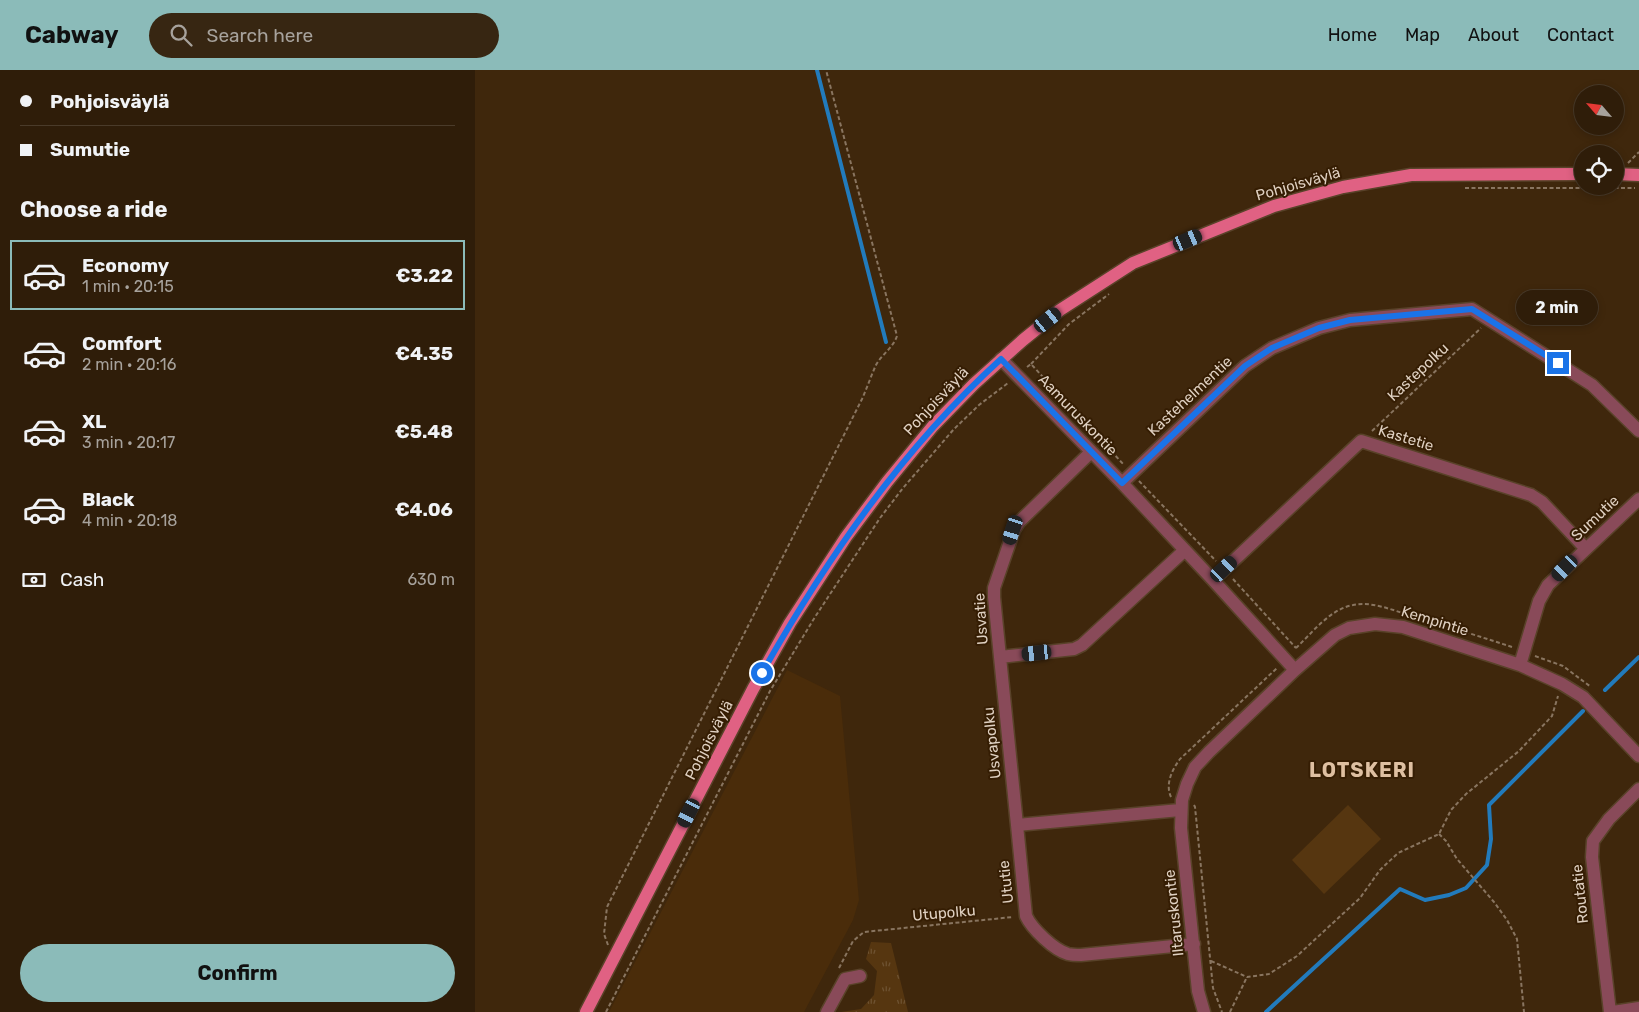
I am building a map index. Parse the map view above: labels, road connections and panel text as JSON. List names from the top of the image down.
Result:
{
  "streets": {
    "main road": ["Pohjoisväylä"],
    "street": [
      "Kastehelmentie",
      "Aamuruskontie",
      "Kastetie",
      "Sumutie",
      "Usvatie",
      "Kempintie",
      "Usvapolku",
      "Ututie",
      "Routatie",
      "Iltaruskontie"
    ],
    "path": ["Kastepolku", "Utupolku"]
  },
  "crossings": [
    ["Pohjoisväylä", "Aamuruskontie"],
    ["Kastepolku", "Kastehelmentie"],
    ["Kastepolku", "Kastetie"],
    ["Kastehelmentie", "Aamuruskontie"],
    ["Aamuruskontie", "Kastetie"],
    ["Aamuruskontie", "Usvatie"],
    ["Aamuruskontie", "Kempintie"],
    ["Kastetie", "Sumutie"],
    ["Sumutie", "Kempintie"],
    ["Usvatie", "Usvapolku"],
    ["Kempintie", "Iltaruskontie"],
    ["Usvapolku", "Ututie"],
    ["Ututie", "Utupolku"],
    ["Ututie", "Iltaruskontie"]
  ],
  "districts": ["LOTSKERI"],
  "north": "top left",
  "page": {
    "header": "Cabway",
    "search": "Search here",
    "nav": [
      "Home",
      "Map",
      "About",
      "Contact"
    ],
    "banner": ["Pohjoisväylä", "Sumutie"],
    "heading": "Choose a ride",
    "list": [
      {
        "name": "Economy",
        "note": "1 min · 20:15",
        "value": "€3.22"
      },
      {
        "name": "Comfort",
        "note": "2 min · 20:16",
        "value": "€4.35"
      },
      {
        "name": "XL",
        "note": "3 min · 20:17",
        "value": "€5.48"
      },
      {
        "name": "Black",
        "note": "4 min · 20:18",
        "value": "€4.06"
      }
    ],
    "bubble": "2 min",
    "pay": ["Cash", "630 m"],
    "buttons": "Confirm"
  }
}
